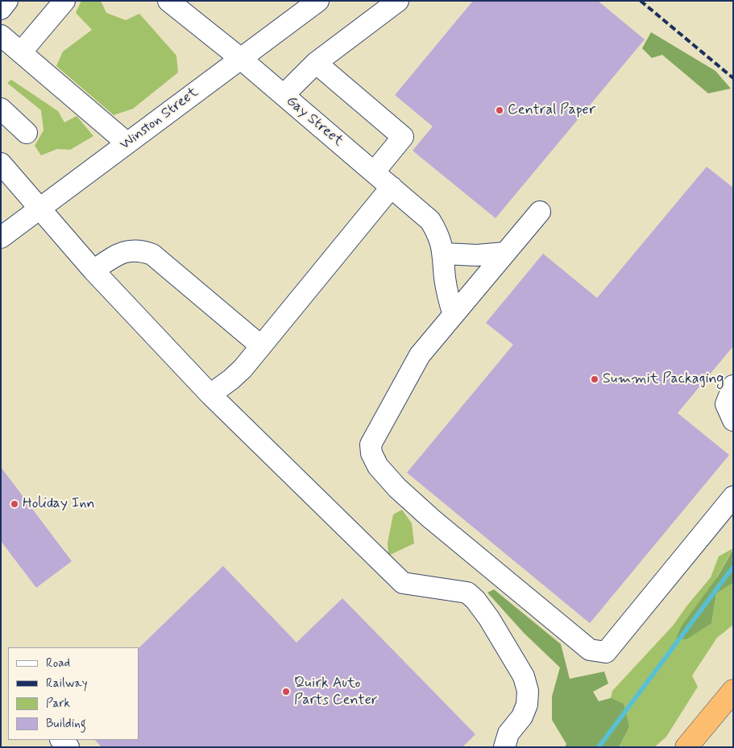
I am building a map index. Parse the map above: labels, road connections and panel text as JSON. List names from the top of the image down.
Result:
{
  "streets": {
    "street": ["Winston Street", "Gay Street"]
  },
  "crossings": [
    ["Winston Street", "Gay Street"]
  ],
  "places": [
    "Central Paper",
    "Summit Packaging",
    "Holiday Inn",
    "Quirk Auto Parts Center"
  ],
  "legend": [
    "Road",
    "Railway",
    "Park",
    "Building"
  ]
}
